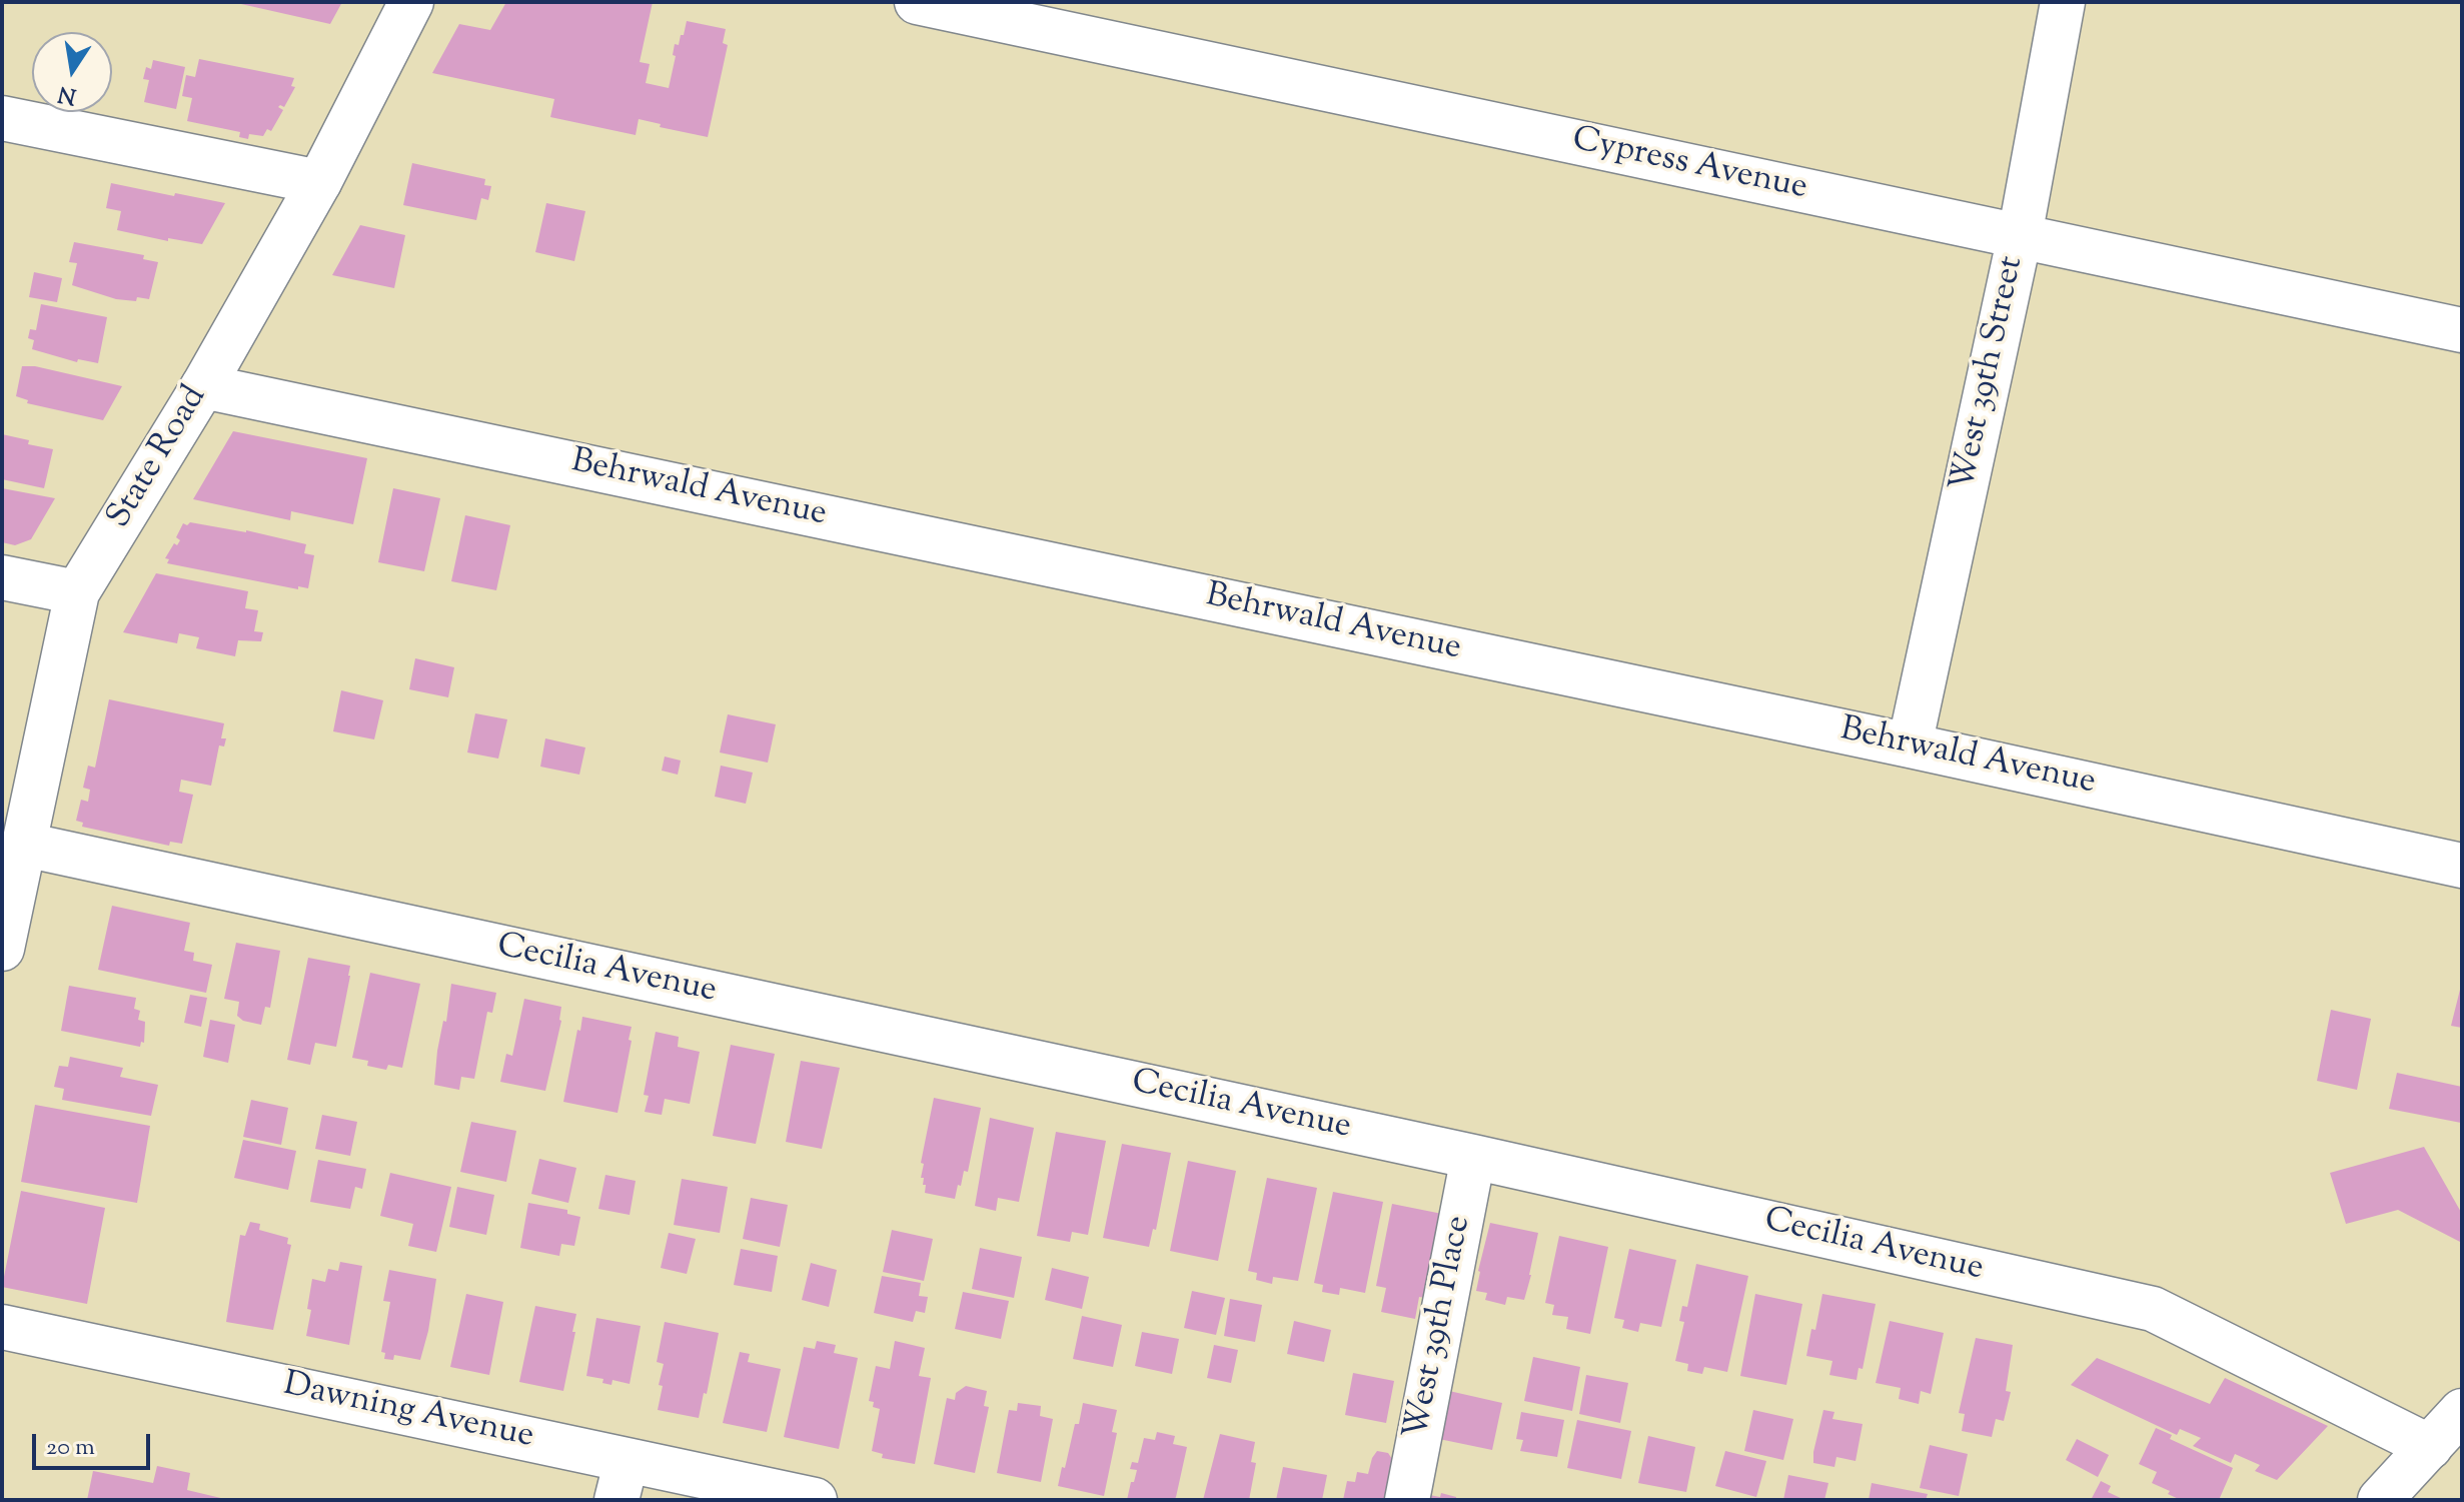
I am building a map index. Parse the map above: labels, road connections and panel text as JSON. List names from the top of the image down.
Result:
{
  "streets": {
    "street": [
      "Cypress Avenue",
      "West 39th Street",
      "State Road",
      "Behrwald Avenue",
      "Cecilia Avenue",
      "West 39th Place",
      "Dawning Avenue"
    ]
  },
  "crossings": [
    ["Cypress Avenue", "West 39th Street"],
    ["West 39th Street", "Behrwald Avenue"],
    ["State Road", "Behrwald Avenue"],
    ["State Road", "Cecilia Avenue"],
    ["Cecilia Avenue", "West 39th Place"]
  ],
  "scale_bar": "20 m",
  "north": "bottom"
}
